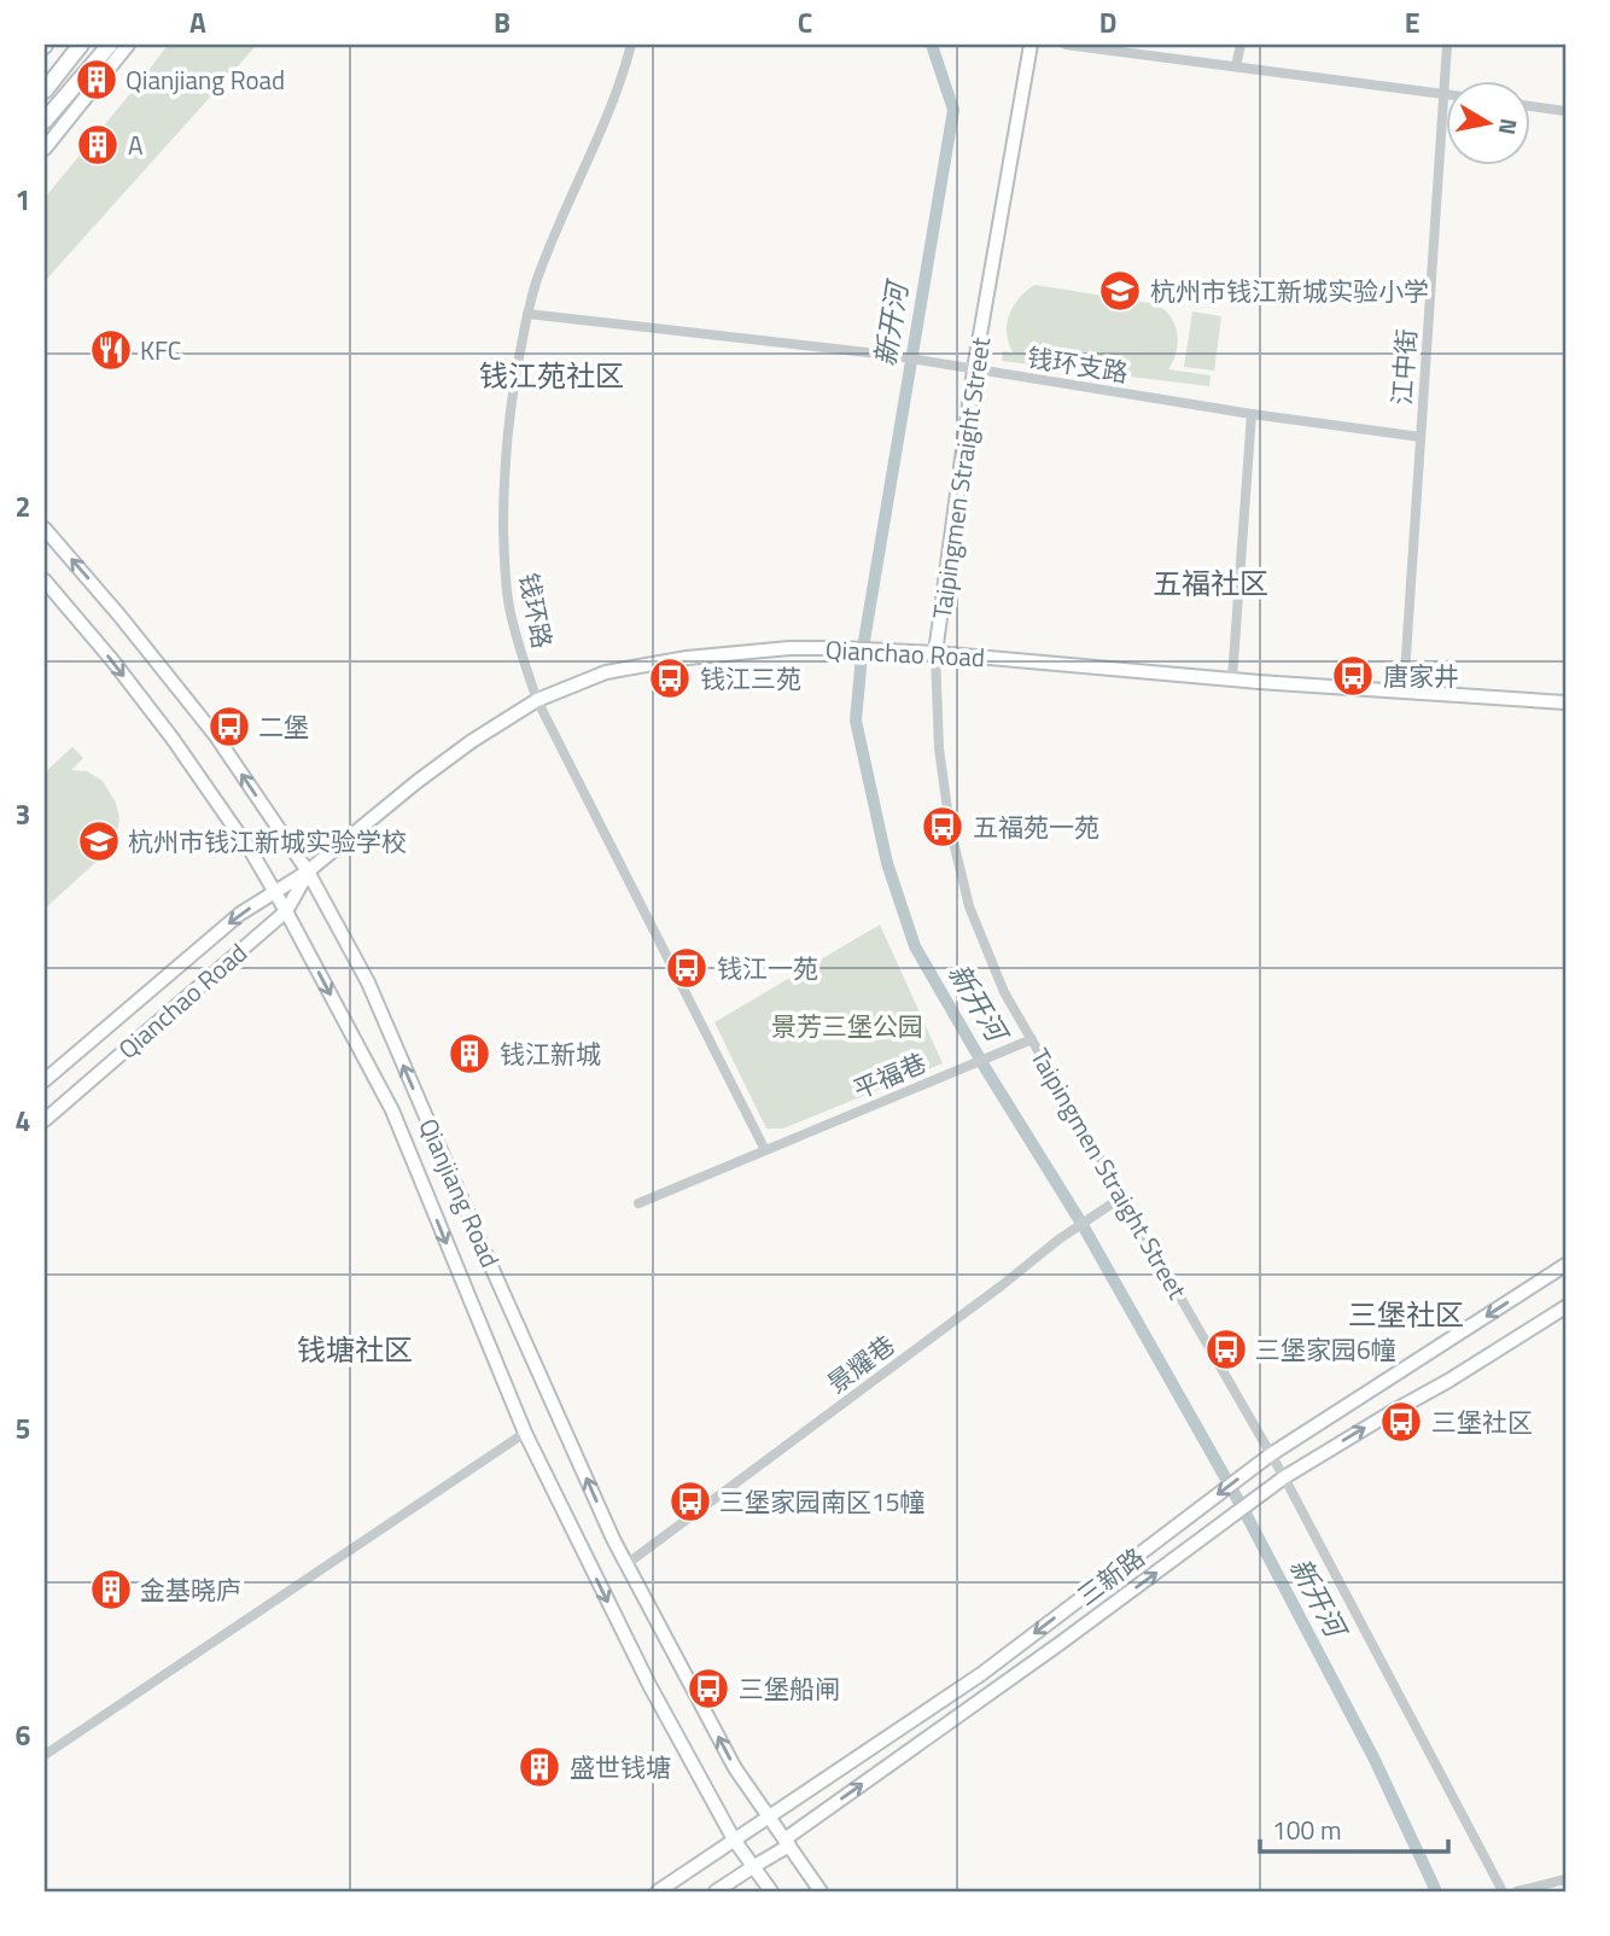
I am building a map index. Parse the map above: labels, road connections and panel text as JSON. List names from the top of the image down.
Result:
{
  "streets": {
    "main road": [
      "Taipingmen Straight Street",
      "Qianchao Road",
      "Qianjiang Road",
      "三新路"
    ],
    "street": [
      "钱环支路",
      "江中街",
      "钱环路",
      "平福巷",
      "景耀巷"
    ]
  },
  "crossings": [
    ["钱环支路", "江中街"],
    ["钱环支路", "Taipingmen Straight Street"],
    ["钱环支路", "钱环路"],
    ["江中街", "Qianchao Road"],
    ["Taipingmen Straight Street", "Qianchao Road"],
    ["Taipingmen Straight Street", "平福巷"],
    ["Taipingmen Straight Street", "景耀巷"],
    ["Taipingmen Straight Street", "三新路"],
    ["钱环路", "Qianchao Road"],
    ["钱环路", "平福巷"],
    ["Qianchao Road", "Qianjiang Road"],
    ["Qianjiang Road", "景耀巷"],
    ["Qianjiang Road", "三新路"]
  ],
  "districts": [
    "钱江苑社区",
    "五福社区",
    "三堡社区",
    "钱塘社区"
  ],
  "water": ["新开河"],
  "parks": ["景芳三堡公园"],
  "places": {
    "building": [
      "Qianjiang Road",
      "A",
      "钱江新城",
      "金基晓庐",
      "盛世钱塘"
    ],
    "school or university": ["杭州市钱江新城实验小学", "杭州市钱江新城实验学校"],
    "restaurant": ["KFC"],
    "bus stop": [
      "唐家井",
      "钱江三苑",
      "二堡",
      "五福苑一苑",
      "钱江一苑",
      "三堡家园6幢",
      "三堡社区",
      "三堡家园南区15幢",
      "三堡船闸"
    ]
  },
  "scale_bar": "100 m",
  "north": "right",
  "grid": {
    "columns": [
      "A",
      "B",
      "C",
      "D",
      "E"
    ],
    "rows": [
      "1",
      "2",
      "3",
      "4",
      "5",
      "6"
    ]
  }
}
